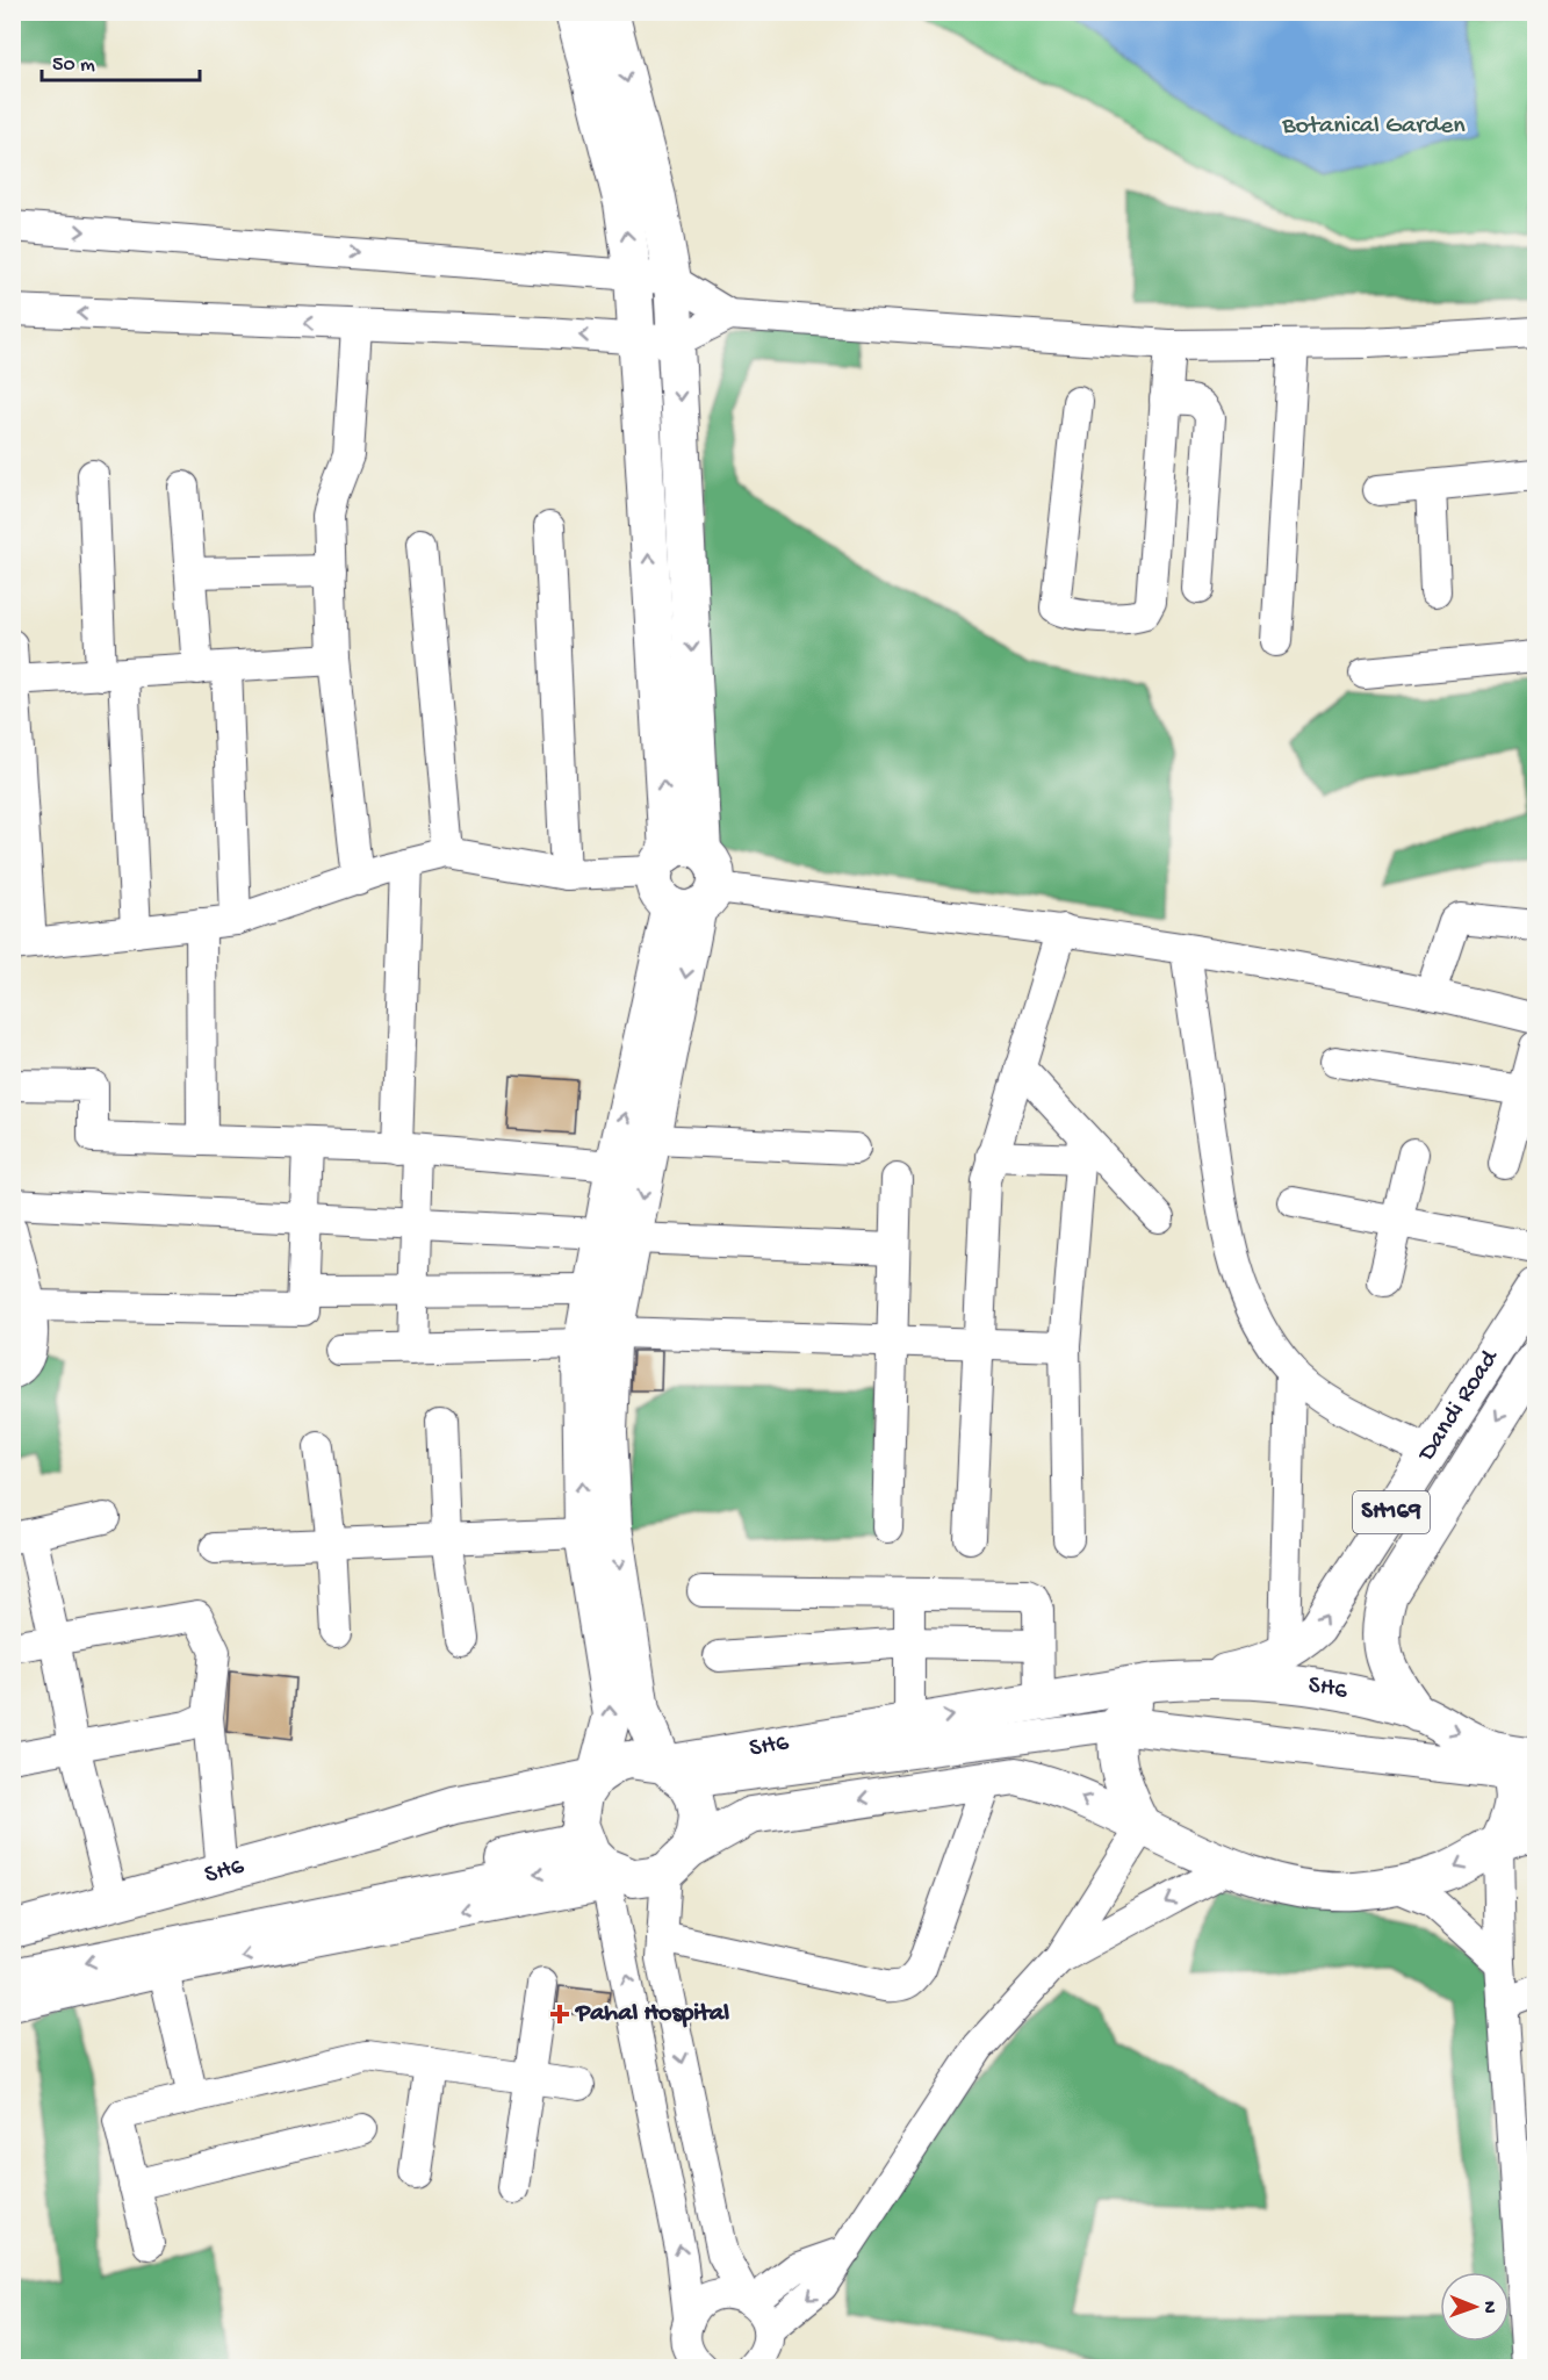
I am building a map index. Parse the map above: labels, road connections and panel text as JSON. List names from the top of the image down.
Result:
{
  "streets": {
    "main road": ["Dandi Road", "SH169", "SH6"]
  },
  "crossings": [
    ["Dandi Road", "SH6"]
  ],
  "parks": ["Botanical Garden"],
  "places": {
    "health": ["Pahal Hospital"]
  },
  "scale_bar": "50 m",
  "north": "right"
}
